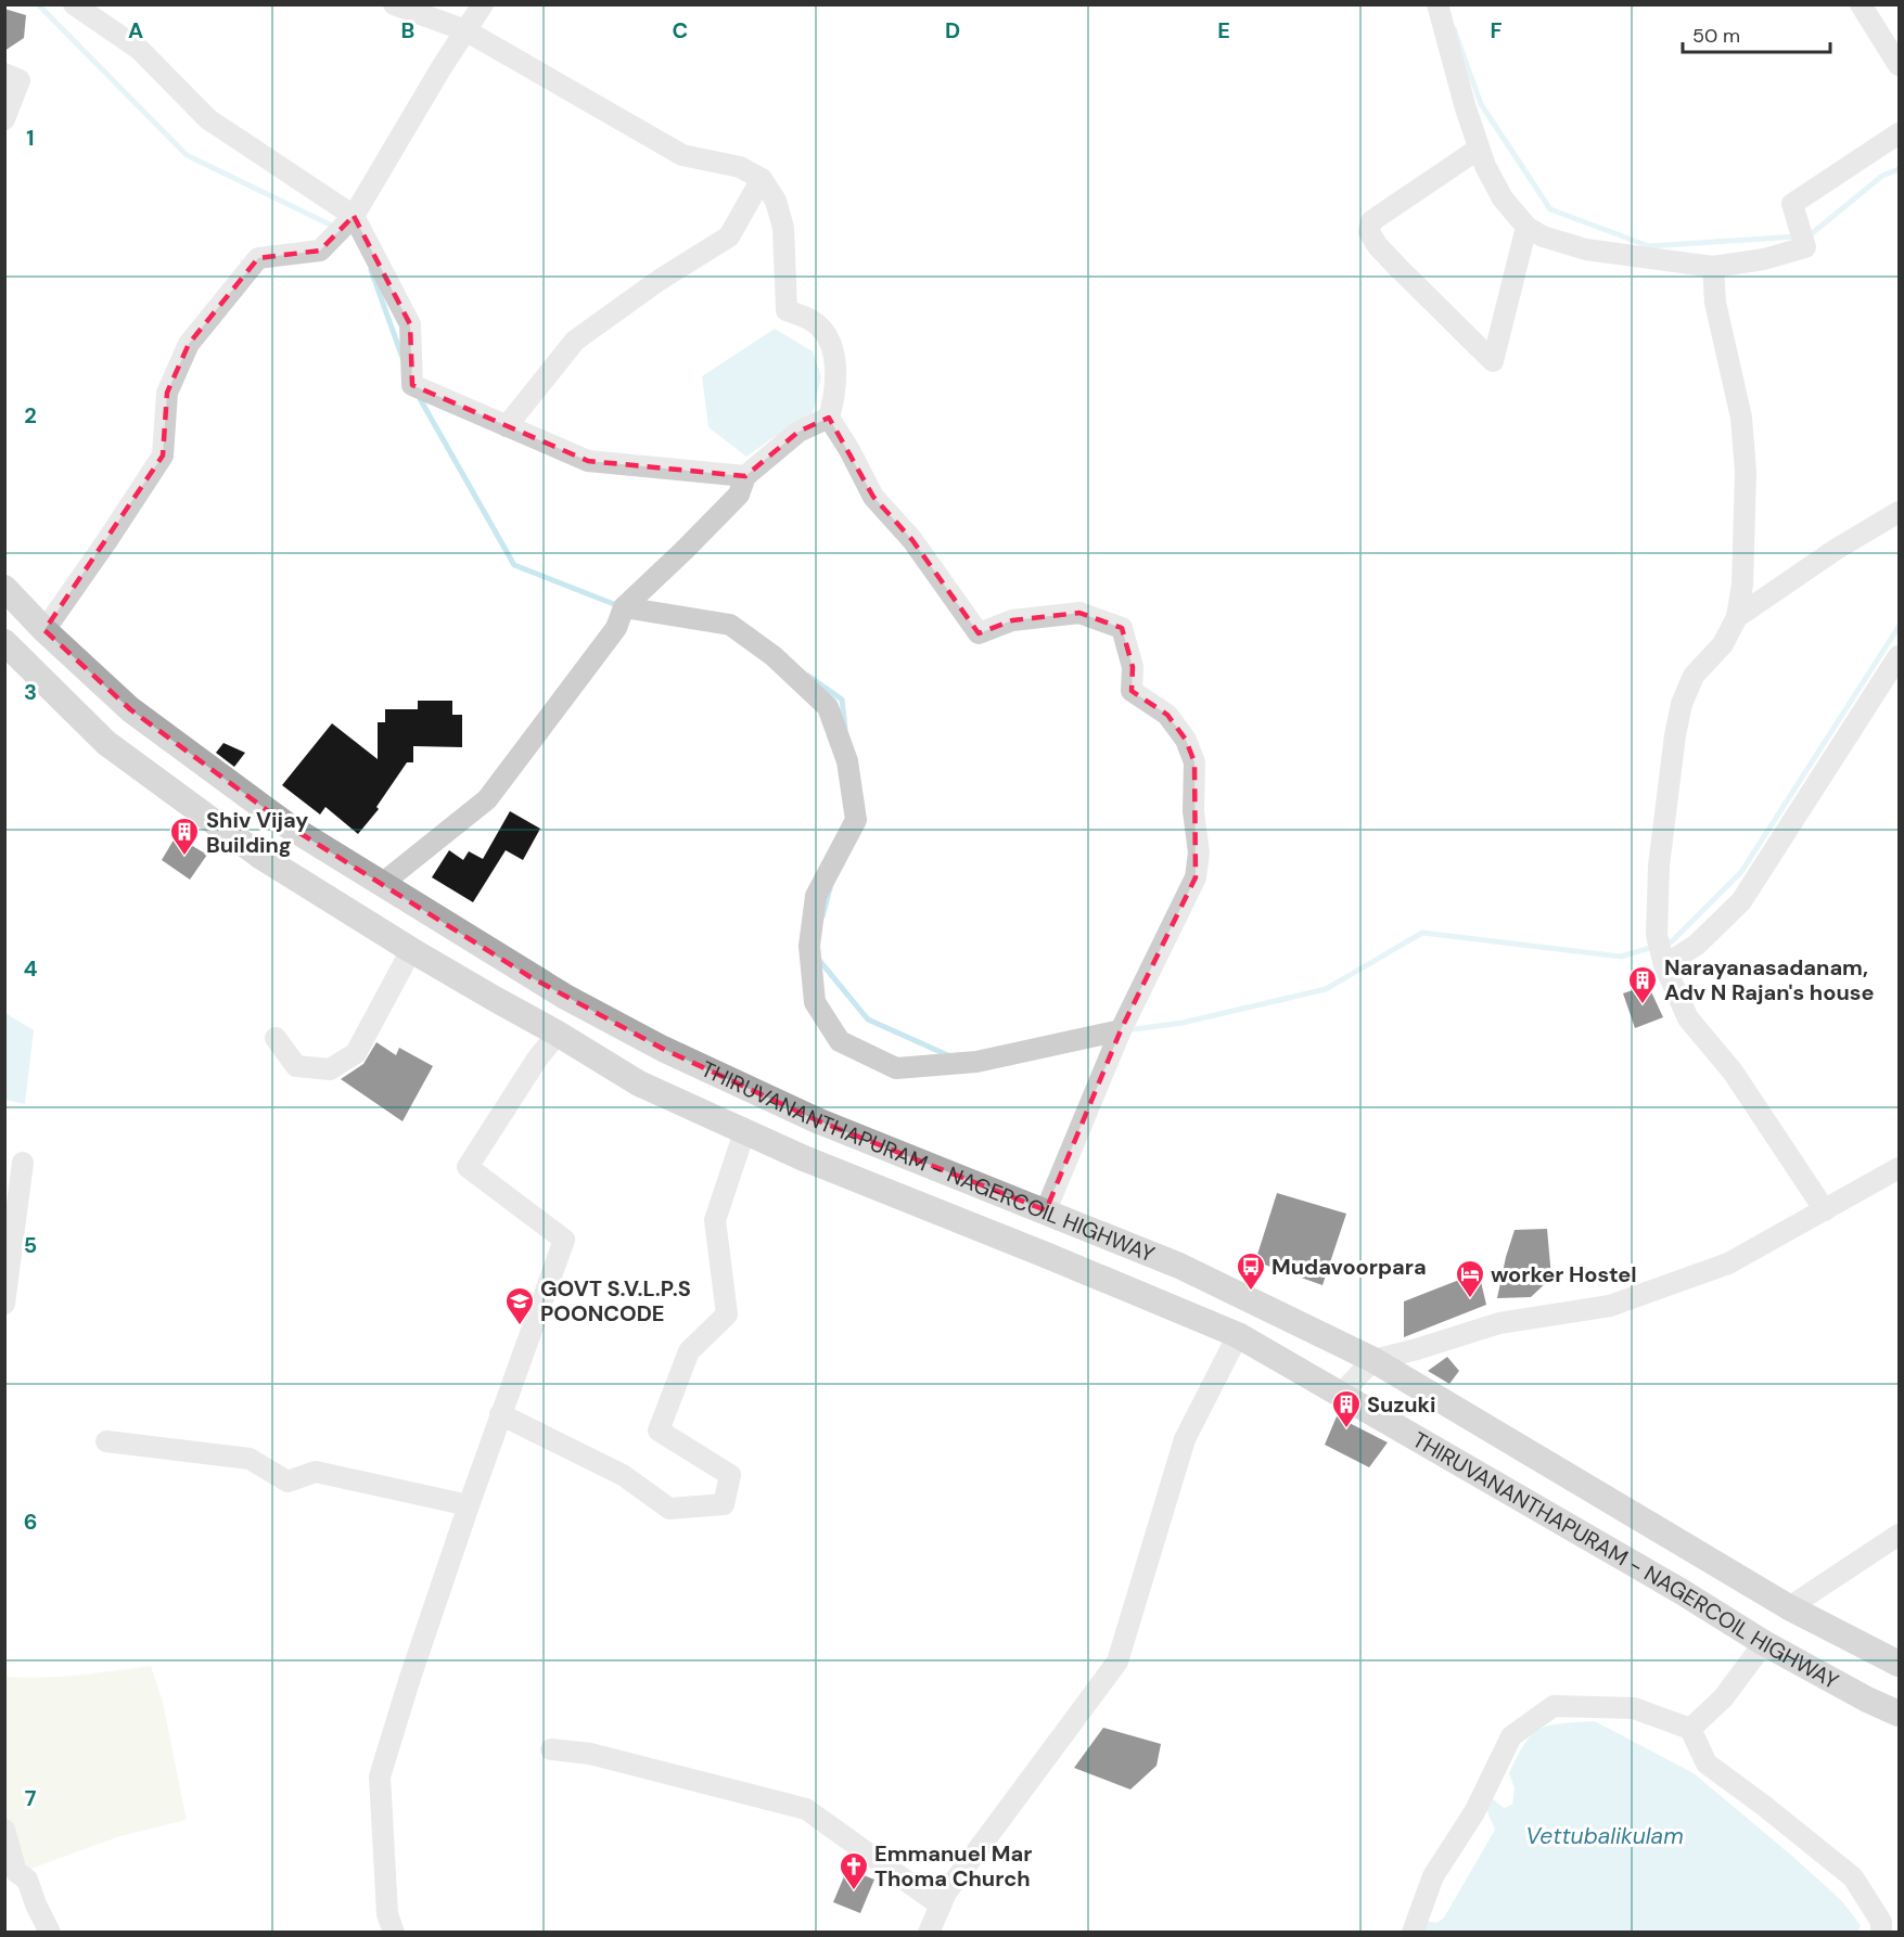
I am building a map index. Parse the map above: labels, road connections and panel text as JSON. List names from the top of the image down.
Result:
{
  "streets": {
    "main road": ["THIRUVANANTHAPURAM - NAGERCOIL HIGHWAY"]
  },
  "water": ["Vettubalikulam"],
  "places": {
    "building": ["Shiv Vijay Building", "Narayanasadanam, Adv N Rajan's house", "Suzuki"],
    "bus stop": ["Mudavoorpara"],
    "hotel": ["worker Hostel"],
    "school or university": ["GOVT S.V.L.P.S POONCODE"],
    "church": ["Emmanuel Mar Thoma Church"]
  },
  "scale_bar": "50 m",
  "grid": {
    "columns": [
      "A",
      "B",
      "C",
      "D",
      "E",
      "F"
    ],
    "rows": [
      "1",
      "2",
      "3",
      "4",
      "5",
      "6",
      "7"
    ]
  }
}
